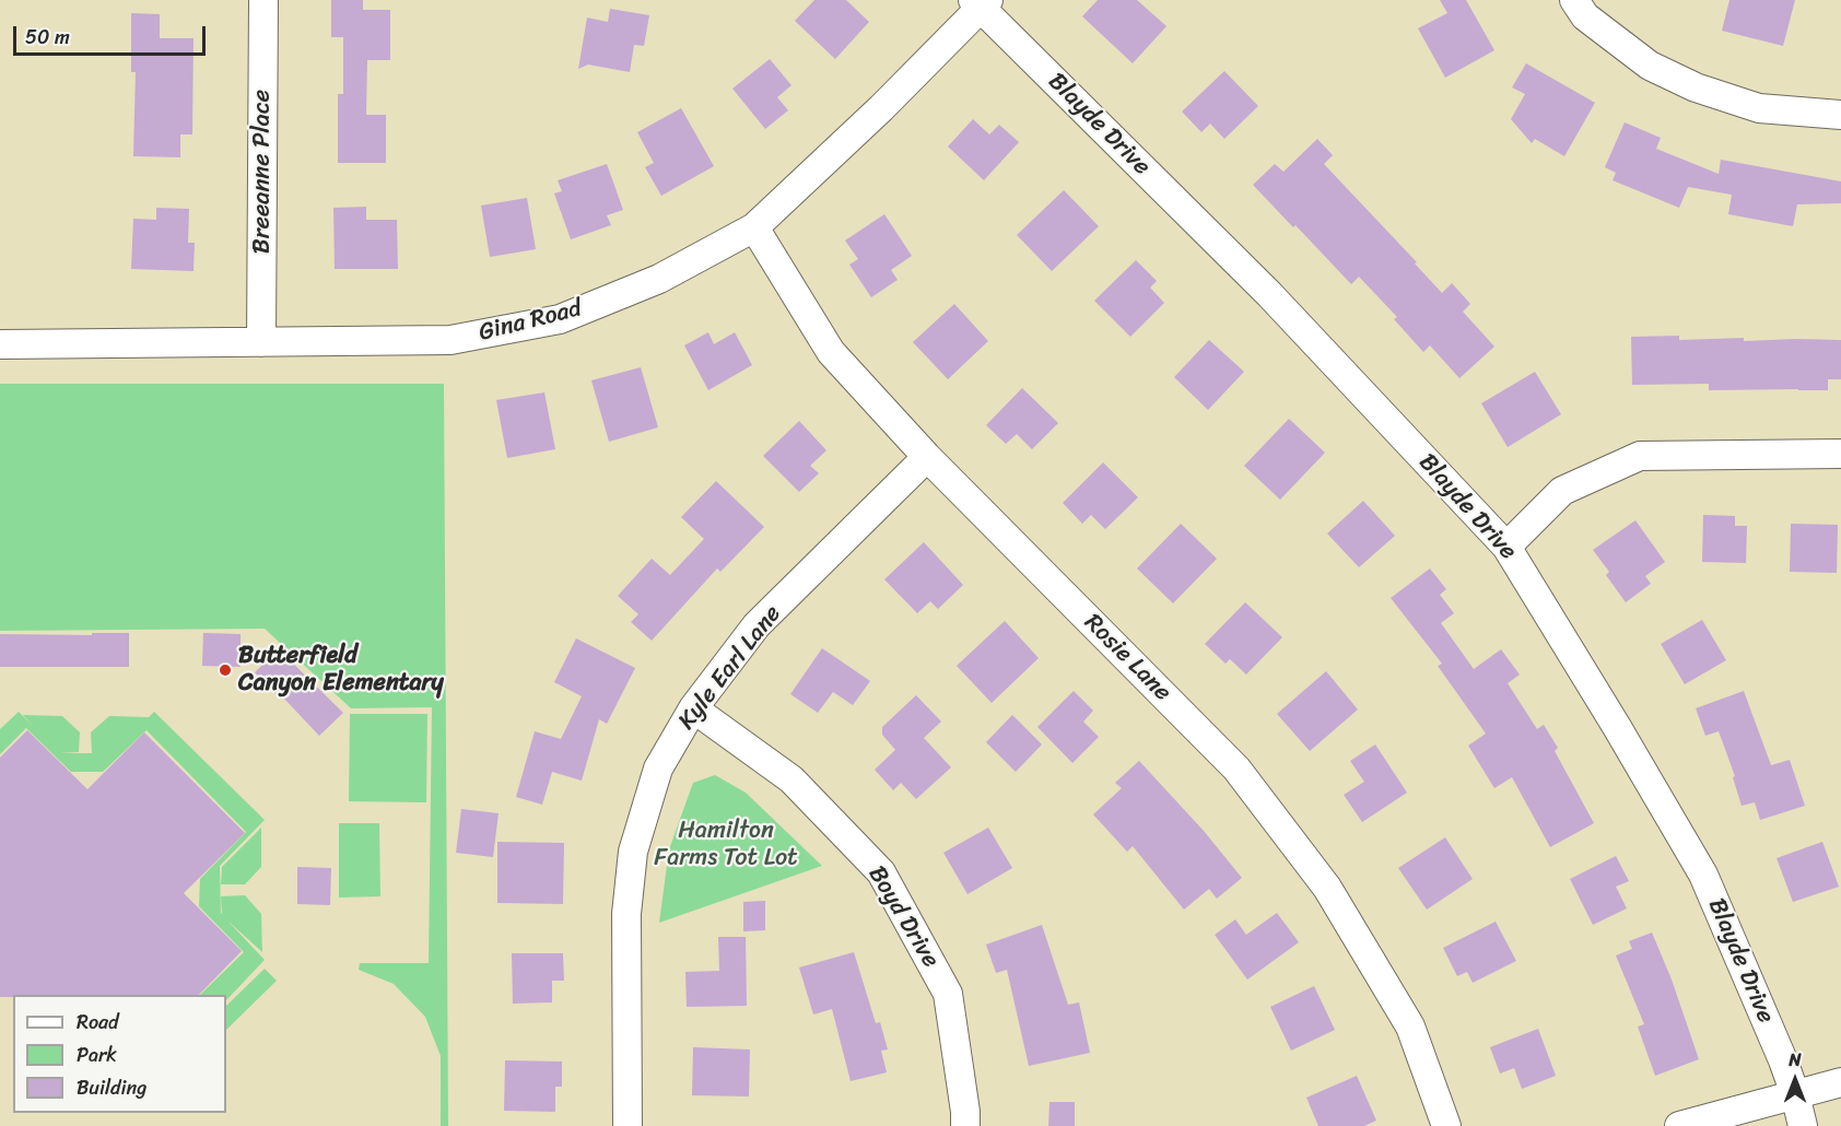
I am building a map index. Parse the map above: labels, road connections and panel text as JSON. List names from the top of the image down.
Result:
{
  "streets": {
    "street": [
      "Blayde Drive",
      "Breeanne Place",
      "Gina Road",
      "Rosie Lane",
      "Kyle Earl Lane",
      "Boyd Drive"
    ]
  },
  "crossings": [
    ["Blayde Drive", "Gina Road"],
    ["Breeanne Place", "Gina Road"],
    ["Gina Road", "Rosie Lane"],
    ["Rosie Lane", "Kyle Earl Lane"],
    ["Kyle Earl Lane", "Boyd Drive"]
  ],
  "parks": ["Hamilton Farms Tot Lot"],
  "places": ["Butterfield Canyon Elementary"],
  "legend": ["Road", "Park", "Building"],
  "scale_bar": "50 m",
  "north": "top"
}
